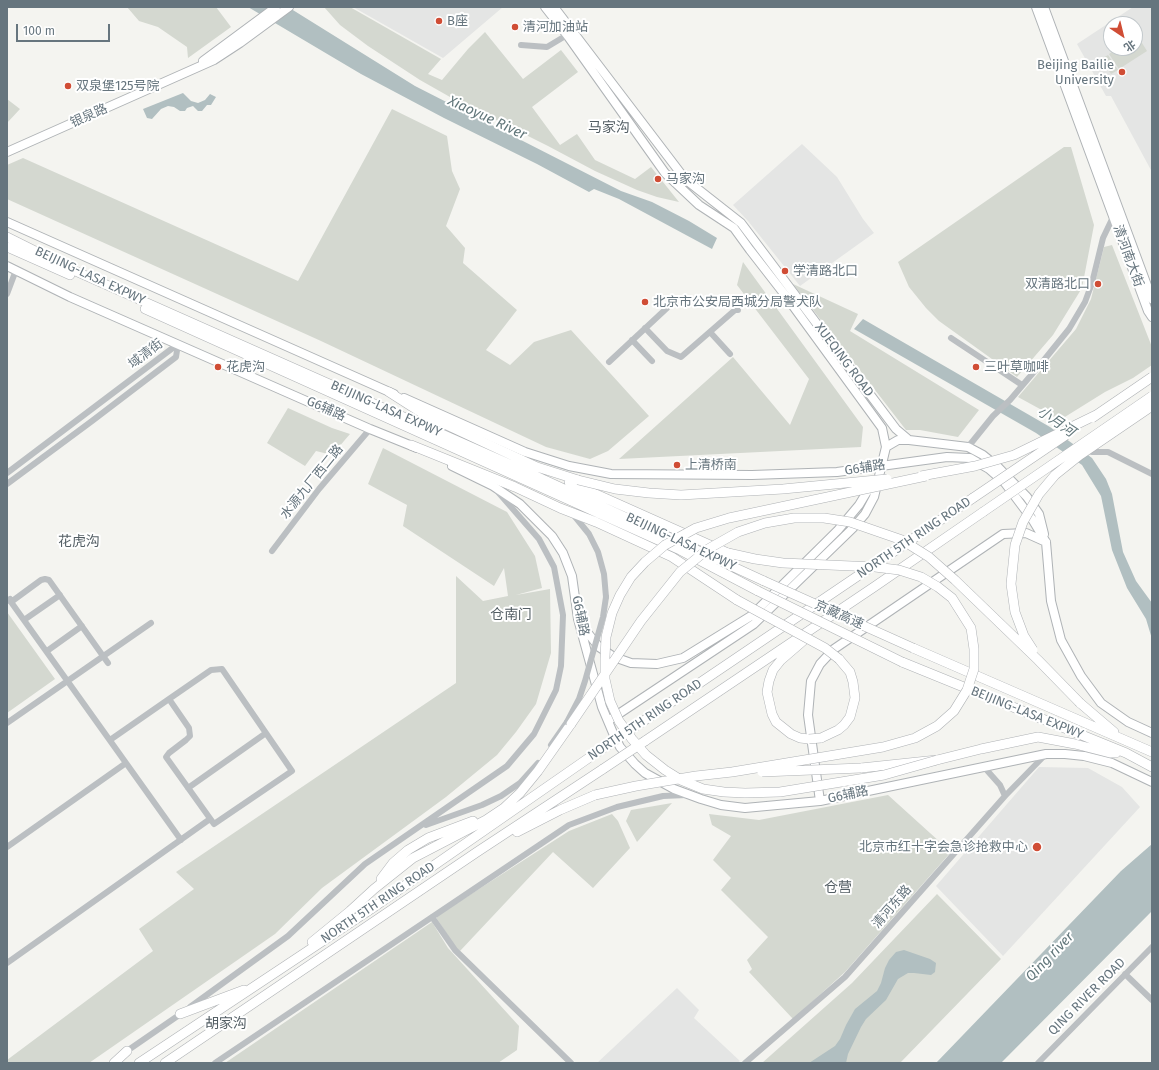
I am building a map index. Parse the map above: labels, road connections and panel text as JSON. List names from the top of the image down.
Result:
{
  "streets": {
    "highway": ["BEIJING-LASA EXPWY", "NORTH 5TH RING ROAD", "京藏高速"],
    "main road": [
      "银泉路",
      "清河南大街",
      "XUEQING ROAD",
      "G6辅路"
    ],
    "street": [
      "域清街",
      "水源九厂西二路",
      "清河东路",
      "QING RIVER ROAD"
    ]
  },
  "crossings": [
    ["BEIJING-LASA EXPWY", "京藏高速"],
    ["域清街", "G6辅路"],
    ["XUEQING ROAD", "G6辅路"],
    ["G6辅路", "水源九厂西二路"],
    ["G6辅路", "清河东路"]
  ],
  "districts": [
    "马家沟",
    "花虎沟",
    "仓南门",
    "仓营",
    "胡家沟"
  ],
  "water": ["Xiaoyue River", "小月河", "Qing river"],
  "places": [
    "B座",
    "清河加油站",
    "Beijing Bailie University",
    "双泉堡125号院",
    "马家沟",
    "学清路北口",
    "双清路北口",
    "北京市公安局西城分局警犬队",
    "花虎沟",
    "三叶草咖啡",
    "上清桥南",
    "北京市红十字会急诊抢救中心"
  ],
  "scale_bar": "100 m",
  "north": "bottom right"
}
